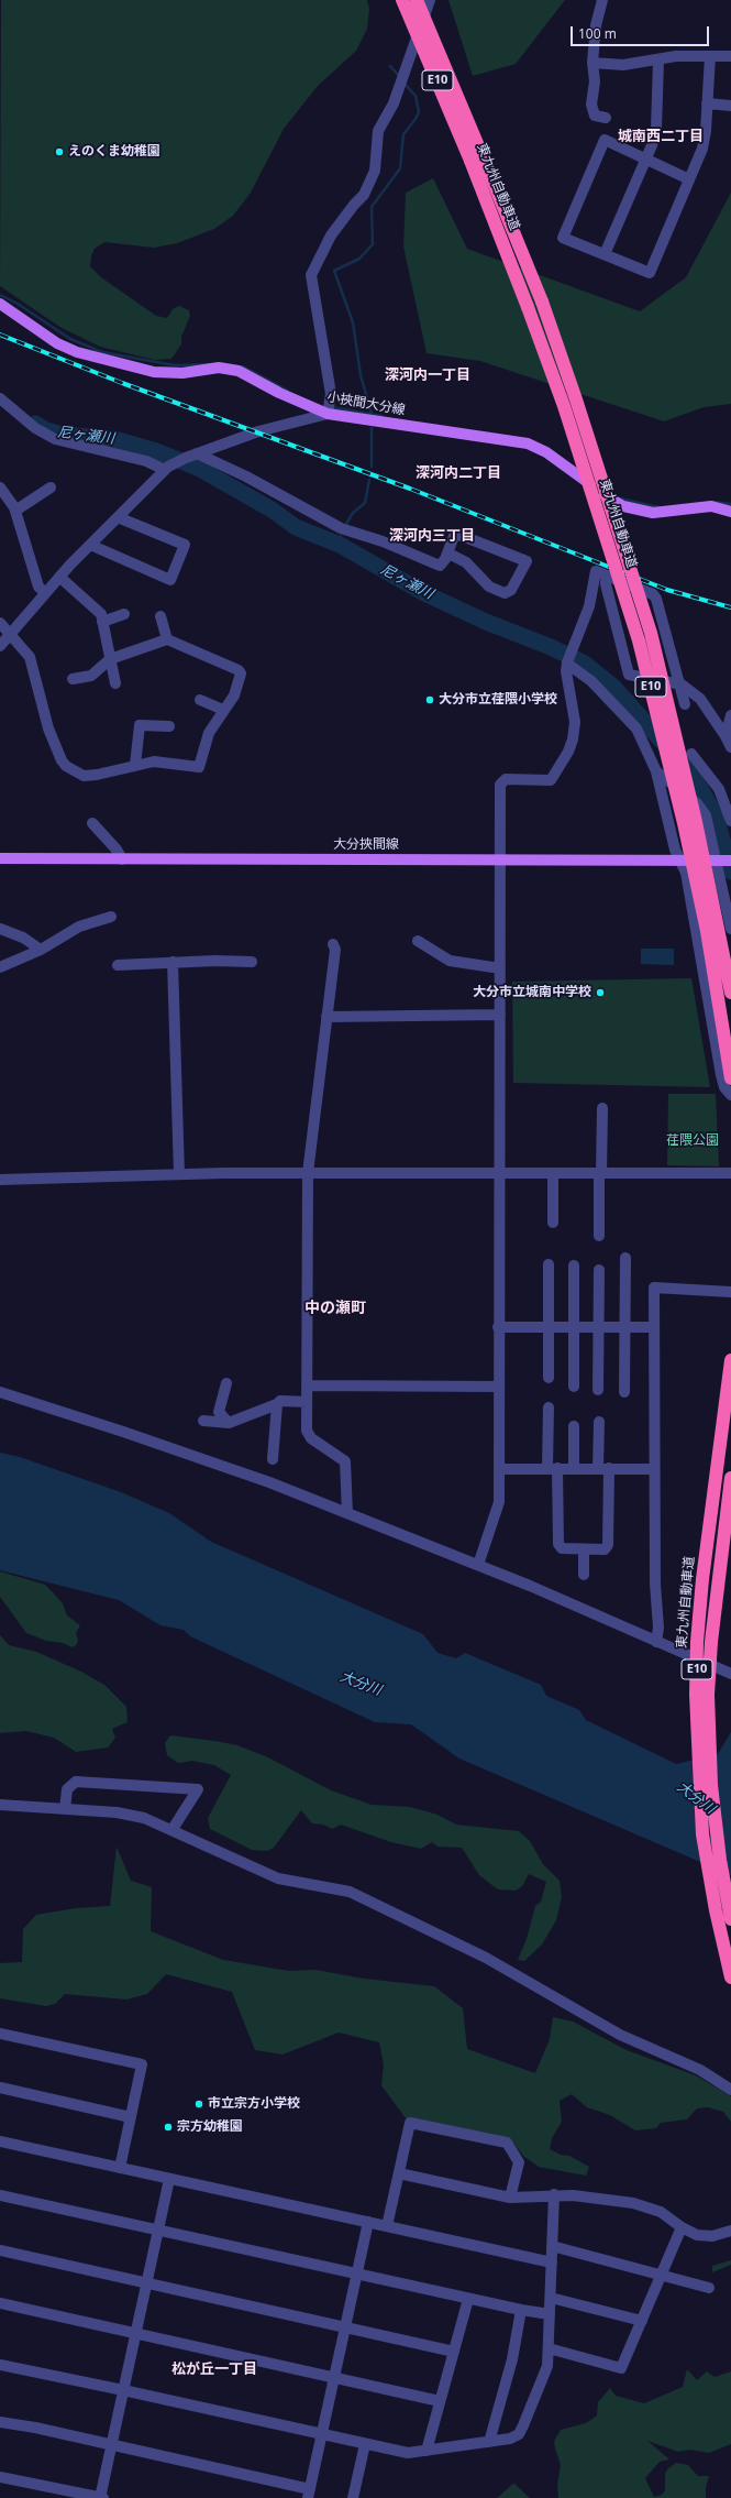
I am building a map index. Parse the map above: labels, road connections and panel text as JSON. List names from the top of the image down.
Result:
{
  "streets": {
    "highway": ["E10", "東九州自動車道"],
    "main road": ["小挾間大分線", "大分挾間線"]
  },
  "districts": [
    "城南西二丁目",
    "深河内一丁目",
    "深河内二丁目",
    "深河内三丁目",
    "中の瀬町",
    "松が丘一丁目"
  ],
  "water": ["尼ヶ瀬川", "大分川"],
  "parks": ["荏隈公園"],
  "places": [
    "えのくま幼稚園",
    "大分市立荏隈小学校",
    "大分市立城南中学校",
    "市立宗方小学校",
    "宗方幼稚園"
  ],
  "scale_bar": "100 m"
}
